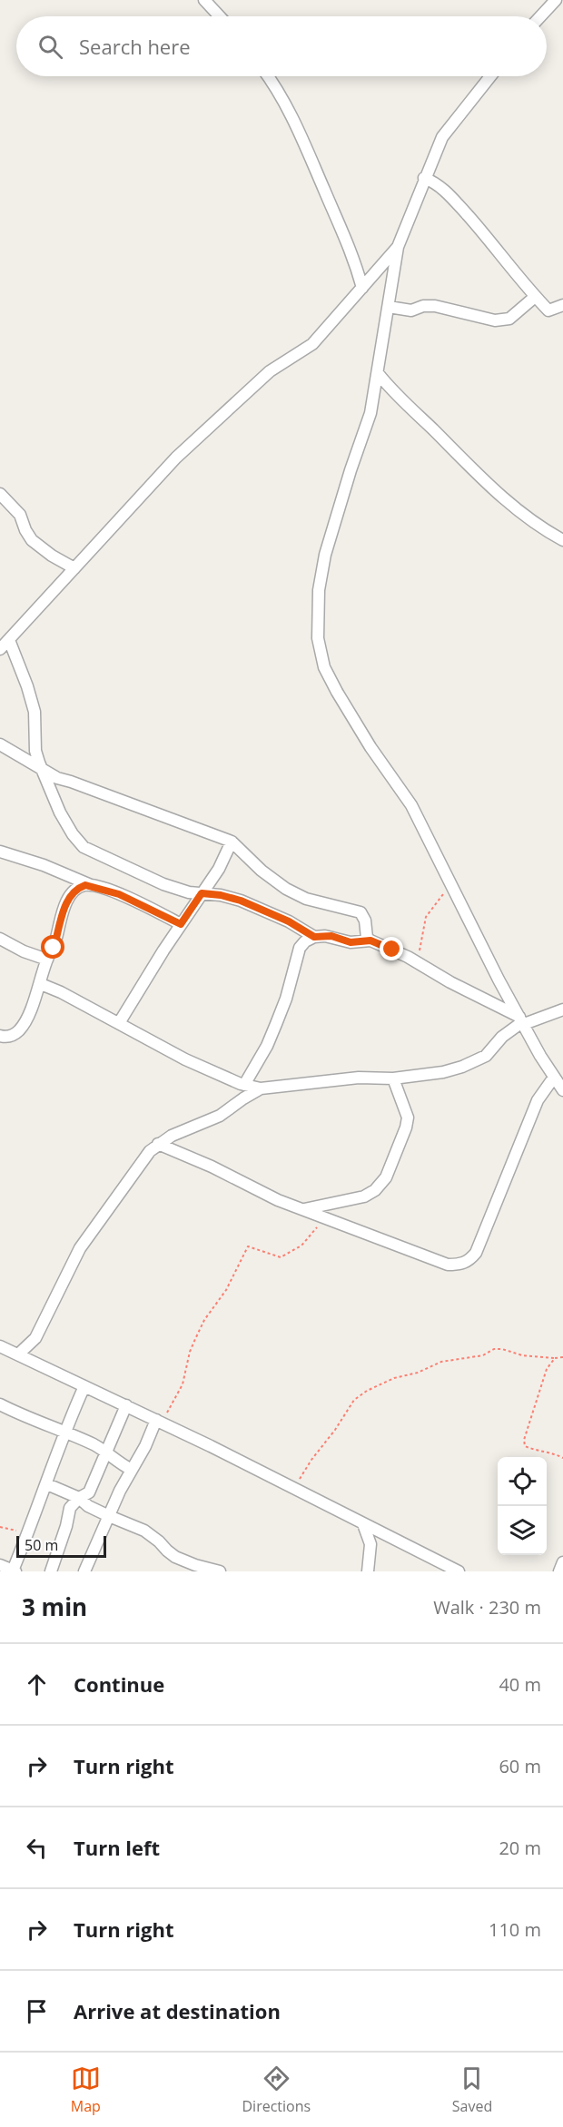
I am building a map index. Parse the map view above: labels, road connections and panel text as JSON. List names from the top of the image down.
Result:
{
  "scale_bar": "50 m",
  "page": {
    "search": "Search here",
    "scale": "50 m",
    "heading": ["3 min", "Walk · 230 m"],
    "list": [
      ["Continue", "40 m"],
      ["Turn right", "60 m"],
      ["Turn left", "20 m"],
      ["Turn right", "110 m"],
      "Arrive at destination"
    ],
    "nav": ["Map", "Directions", "Saved"]
  }
}
